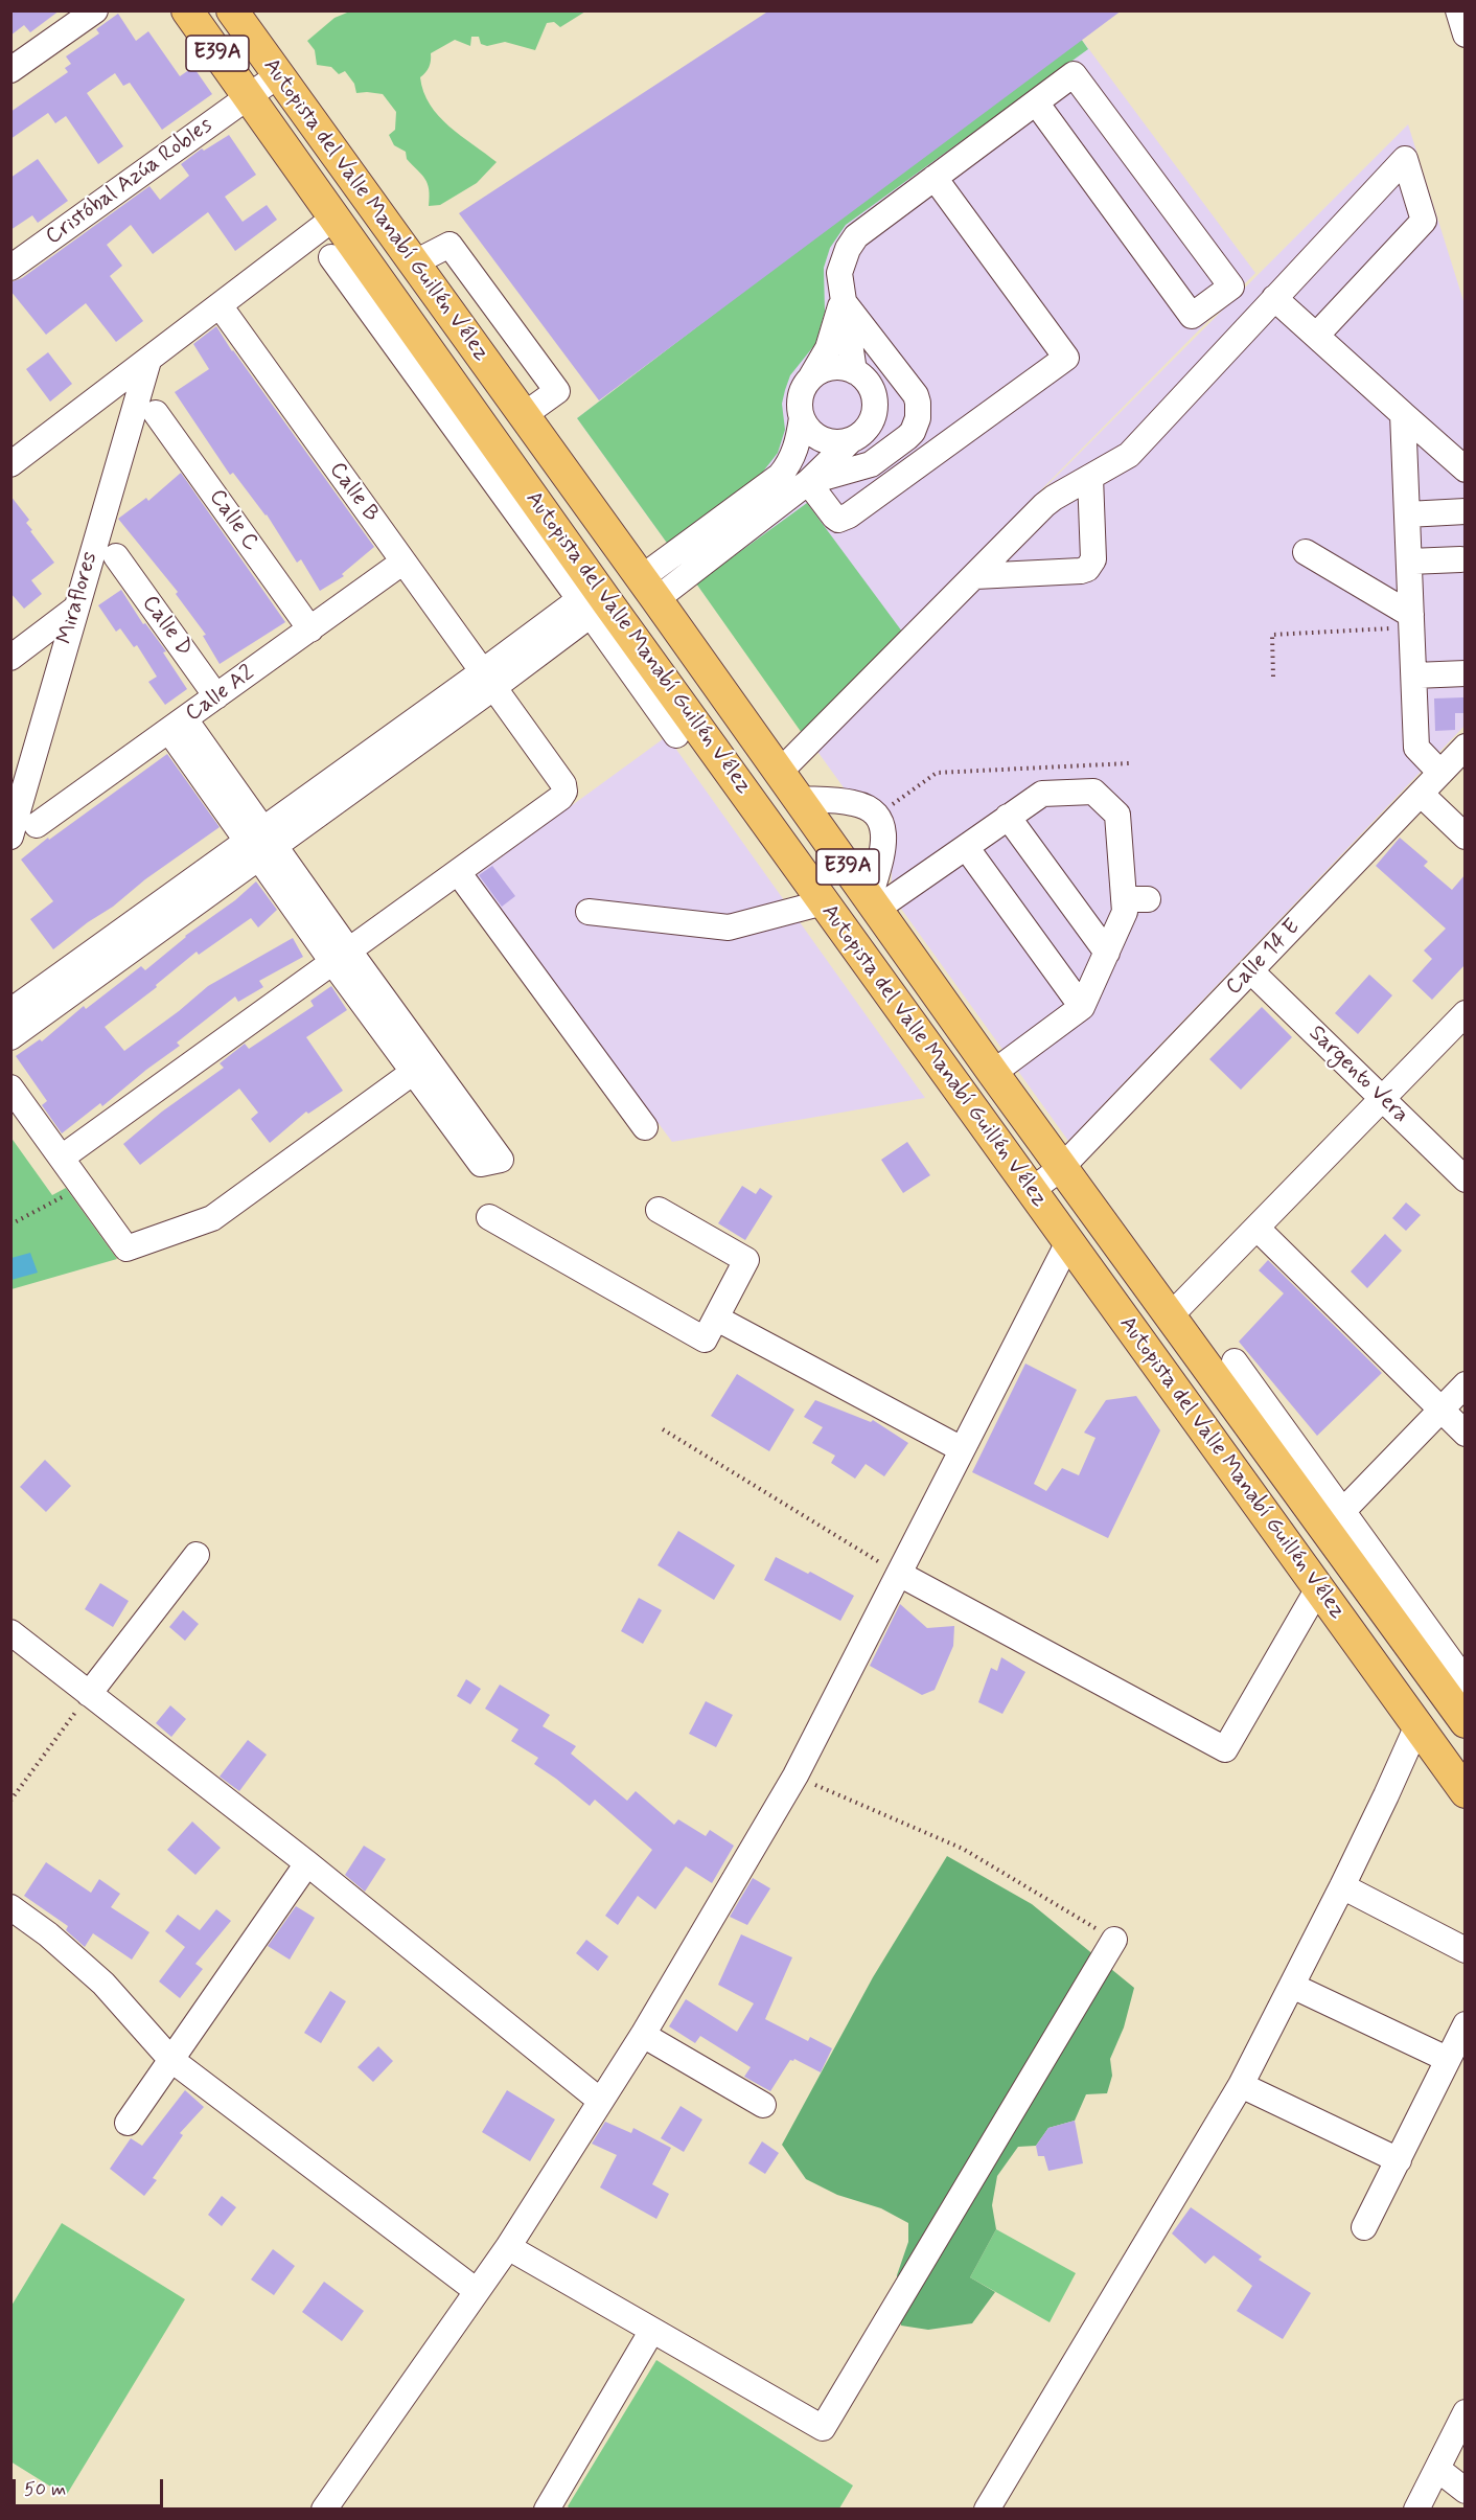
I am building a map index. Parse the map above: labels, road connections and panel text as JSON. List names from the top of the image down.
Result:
{
  "streets": {
    "main road": ["E39A", "Autopista del Valle Manabí Guillén Vélez"],
    "street": [
      "Cristóbal Azúa Robles",
      "Calle B",
      "Calle C",
      "Miraflores",
      "Calle D",
      "Calle A2",
      "Calle 14 E",
      "Sargento Vera"
    ]
  },
  "crossings": [
    ["Cristóbal Azúa Robles", "Autopista del Valle Manabí Guillén Vélez"],
    ["Autopista del Valle Manabí Guillén Vélez", "Calle 14 E"],
    ["Calle B", "Calle A2"],
    ["Calle C", "Calle A2"],
    ["Calle D", "Calle A2"],
    ["Calle 14 E", "Sargento Vera"]
  ],
  "scale_bar": "50 m"
}
